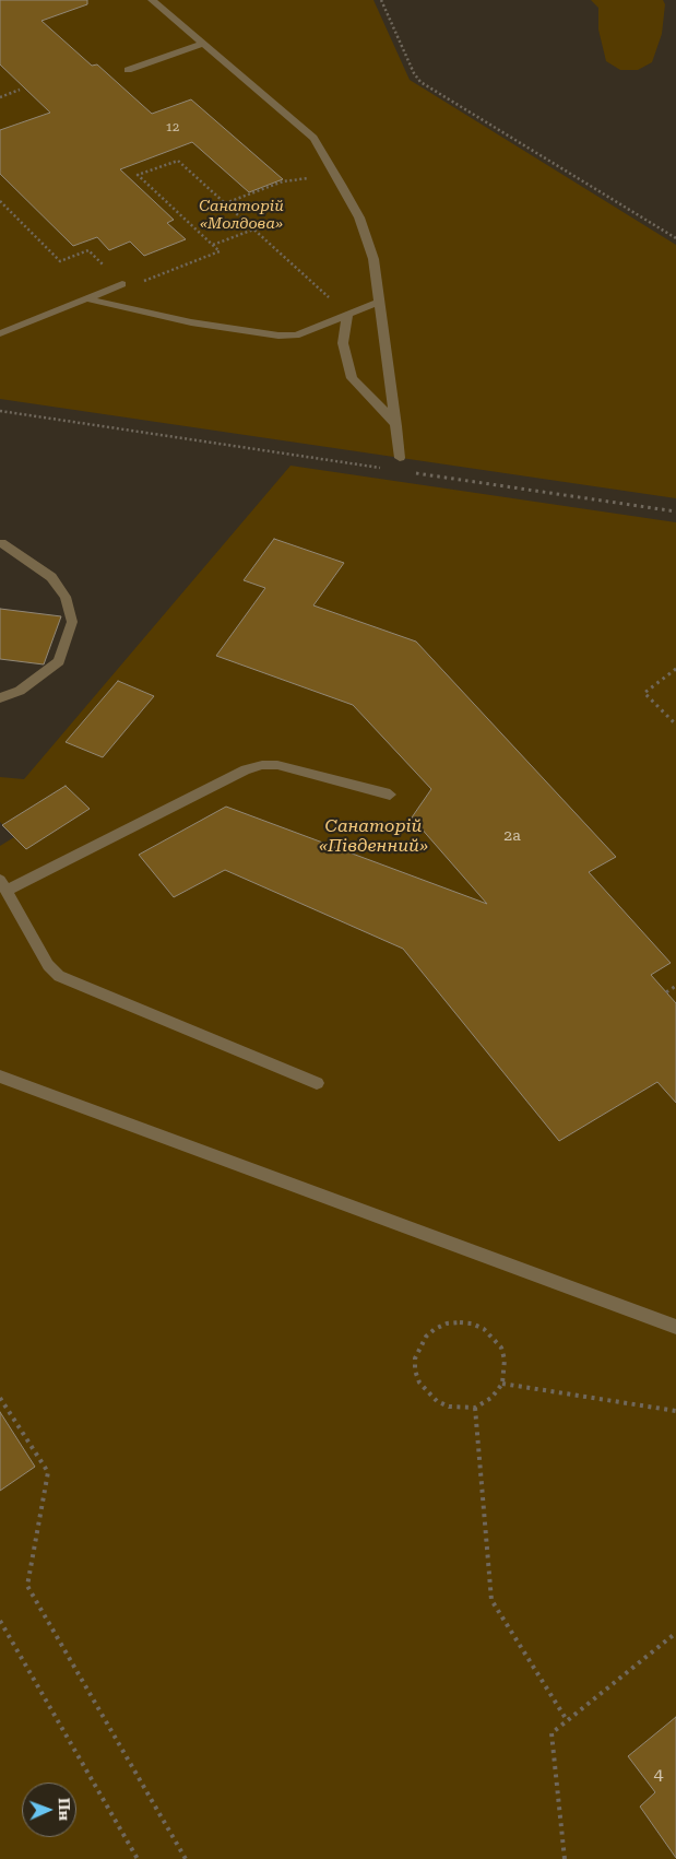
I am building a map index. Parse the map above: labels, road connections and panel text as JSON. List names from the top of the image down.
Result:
{
  "parks": ["Санаторій «Молдова»", "Санаторій «Південний»"],
  "house_numbers": ["12", "2а", "4"],
  "north": "right"
}
